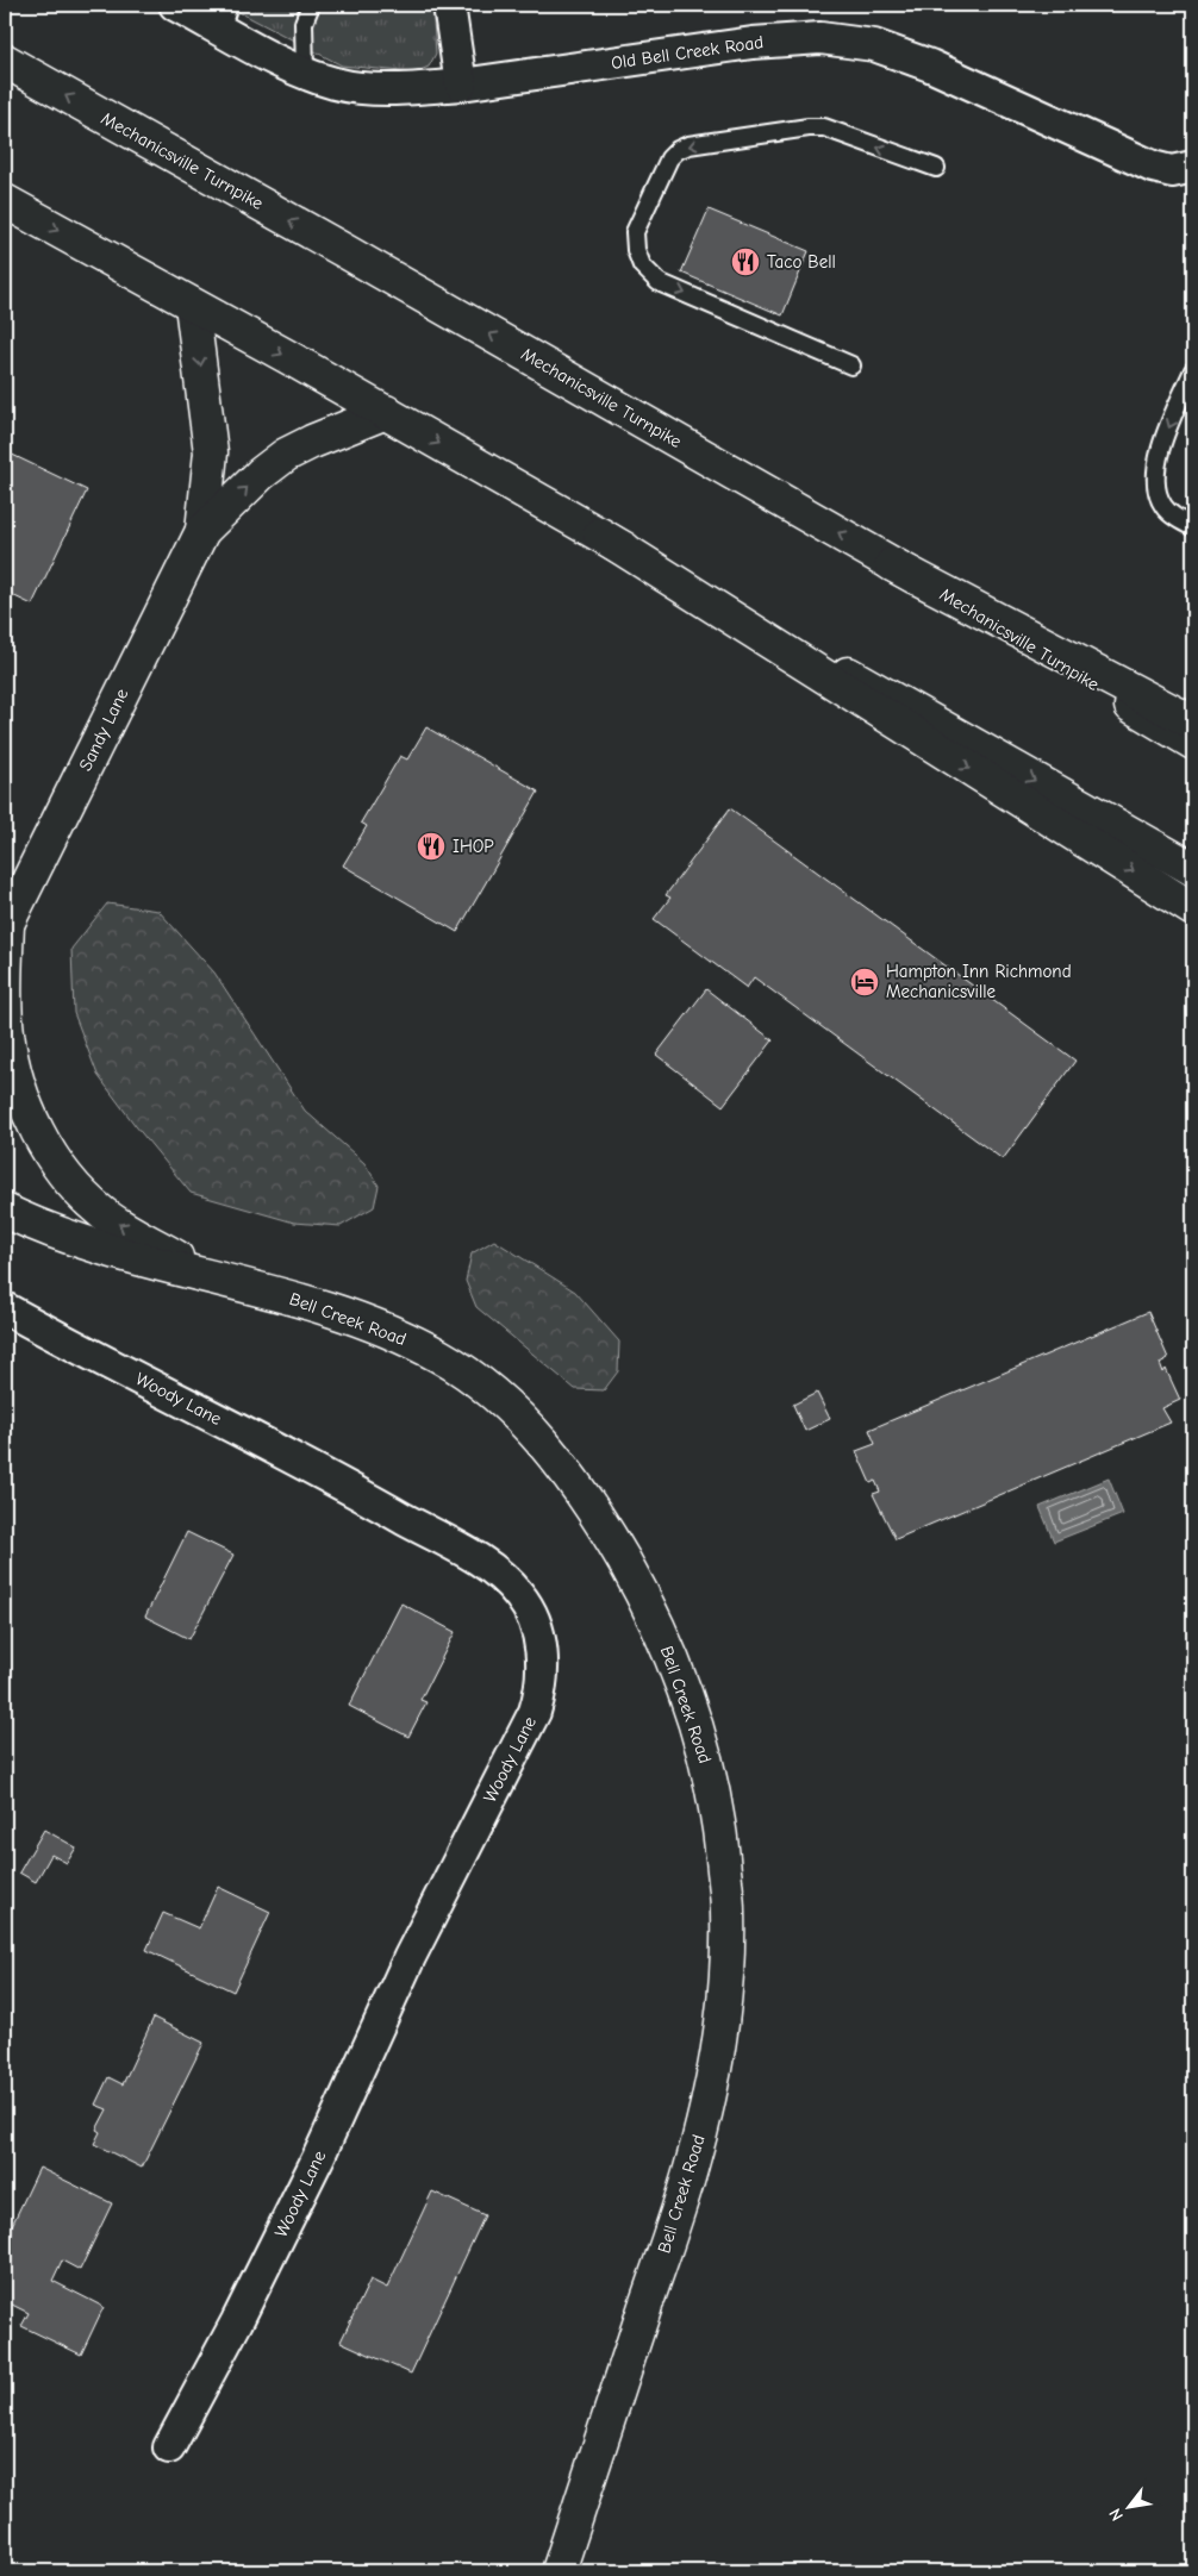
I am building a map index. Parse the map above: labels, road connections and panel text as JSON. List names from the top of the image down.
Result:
{
  "streets": {
    "main road": ["Mechanicsville Turnpike", "Sandy Lane", "Bell Creek Road"],
    "street": ["Old Bell Creek Road", "Woody Lane"]
  },
  "places": {
    "restaurant": ["Taco Bell", "IHOP"],
    "hotel": ["Hampton Inn Richmond Mechanicsville"]
  },
  "north": "bottom left"
}
